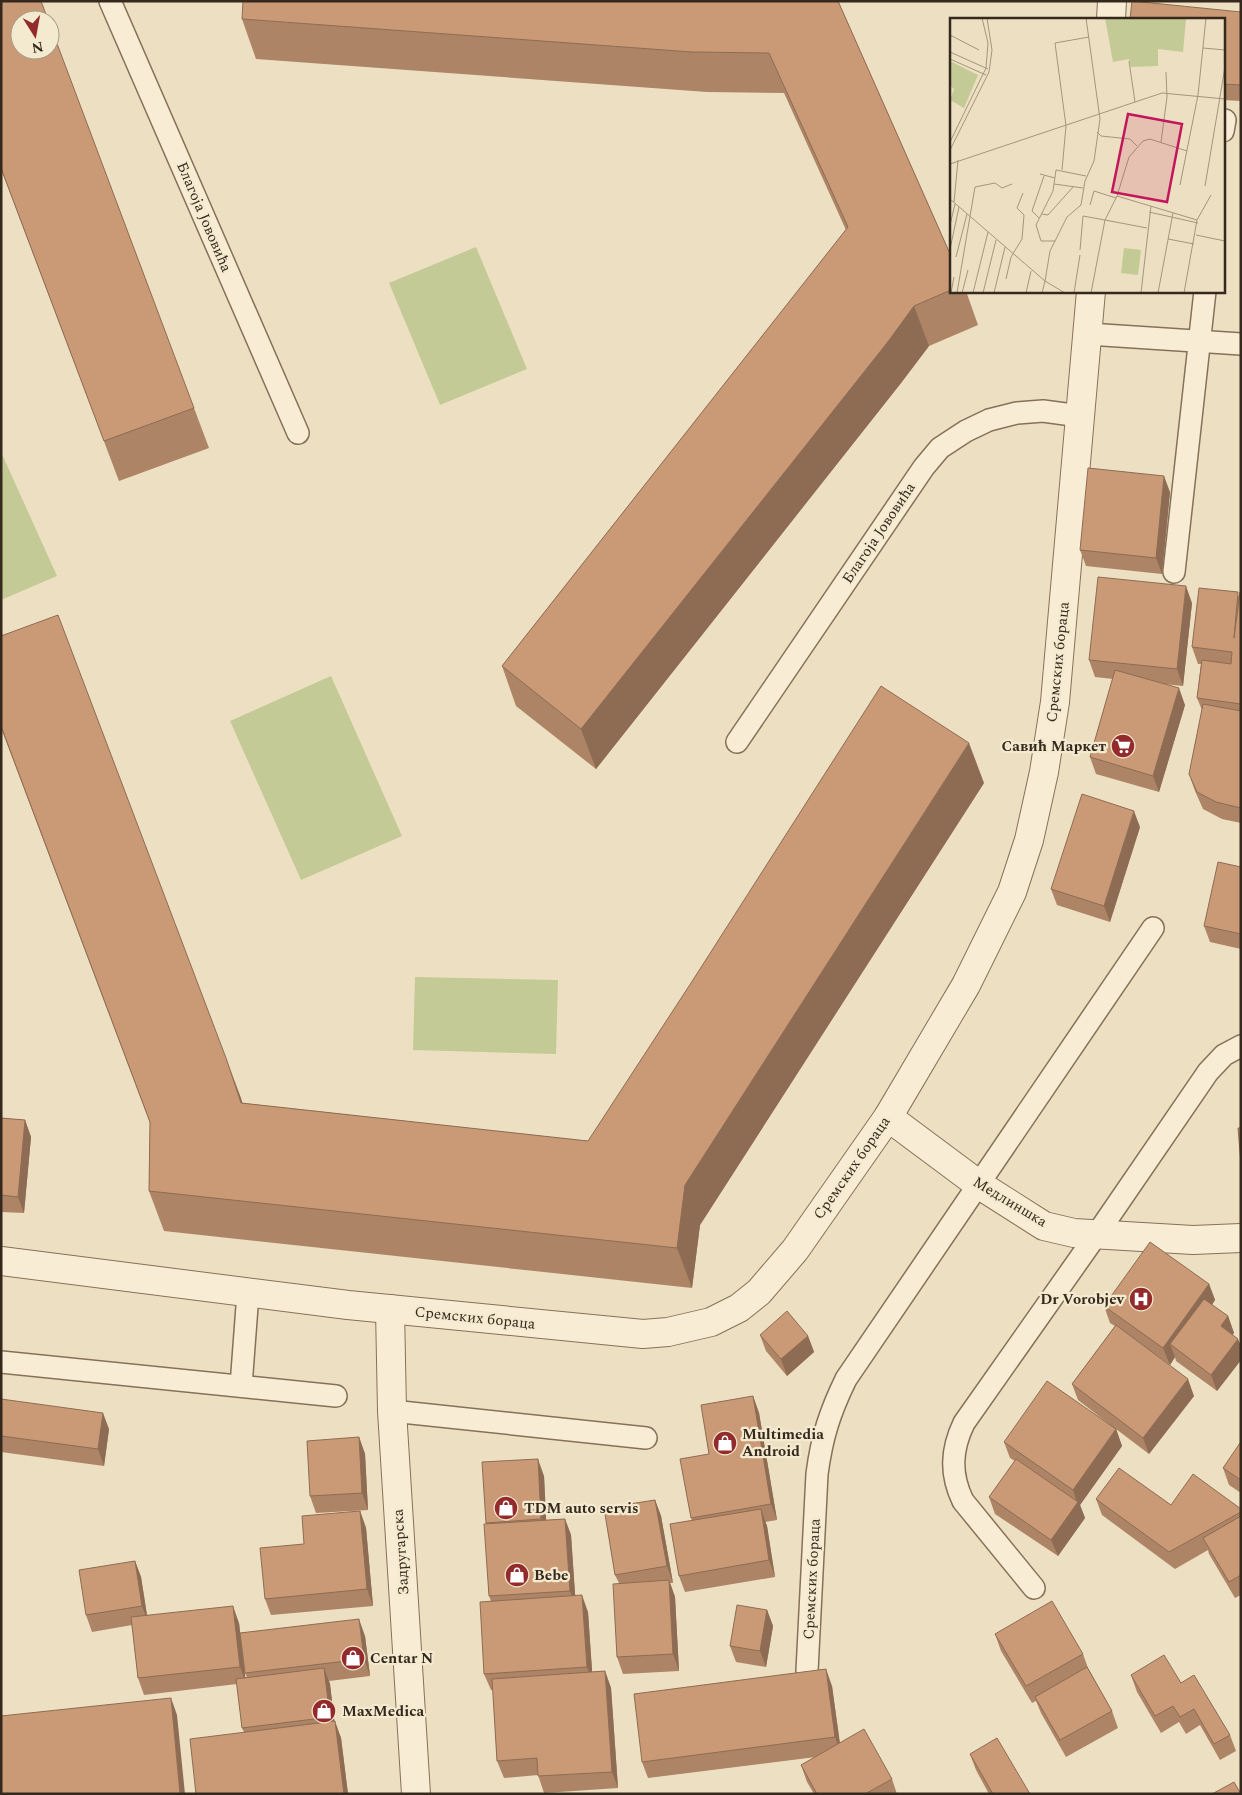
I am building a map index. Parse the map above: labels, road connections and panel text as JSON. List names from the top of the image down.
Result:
{
  "streets": {
    "street": ["Сремских бораца", "Медлиншка", "Задругарска"],
    "lane": ["Благоја Јововића"]
  },
  "crossings": [
    ["Благоја Јововића", "Сремских бораца"],
    ["Сремских бораца", "Медлиншка"],
    ["Сремских бораца", "Задругарска"]
  ],
  "places": {
    "supermarket": ["Савић Маркет"],
    "hospital": ["Dr Vorobjev"],
    "shop": [
      "Multimedia Android",
      "TDM auto servis",
      "Bebe",
      "Centar N",
      "MaxMedica"
    ]
  },
  "north": "bottom"
}
